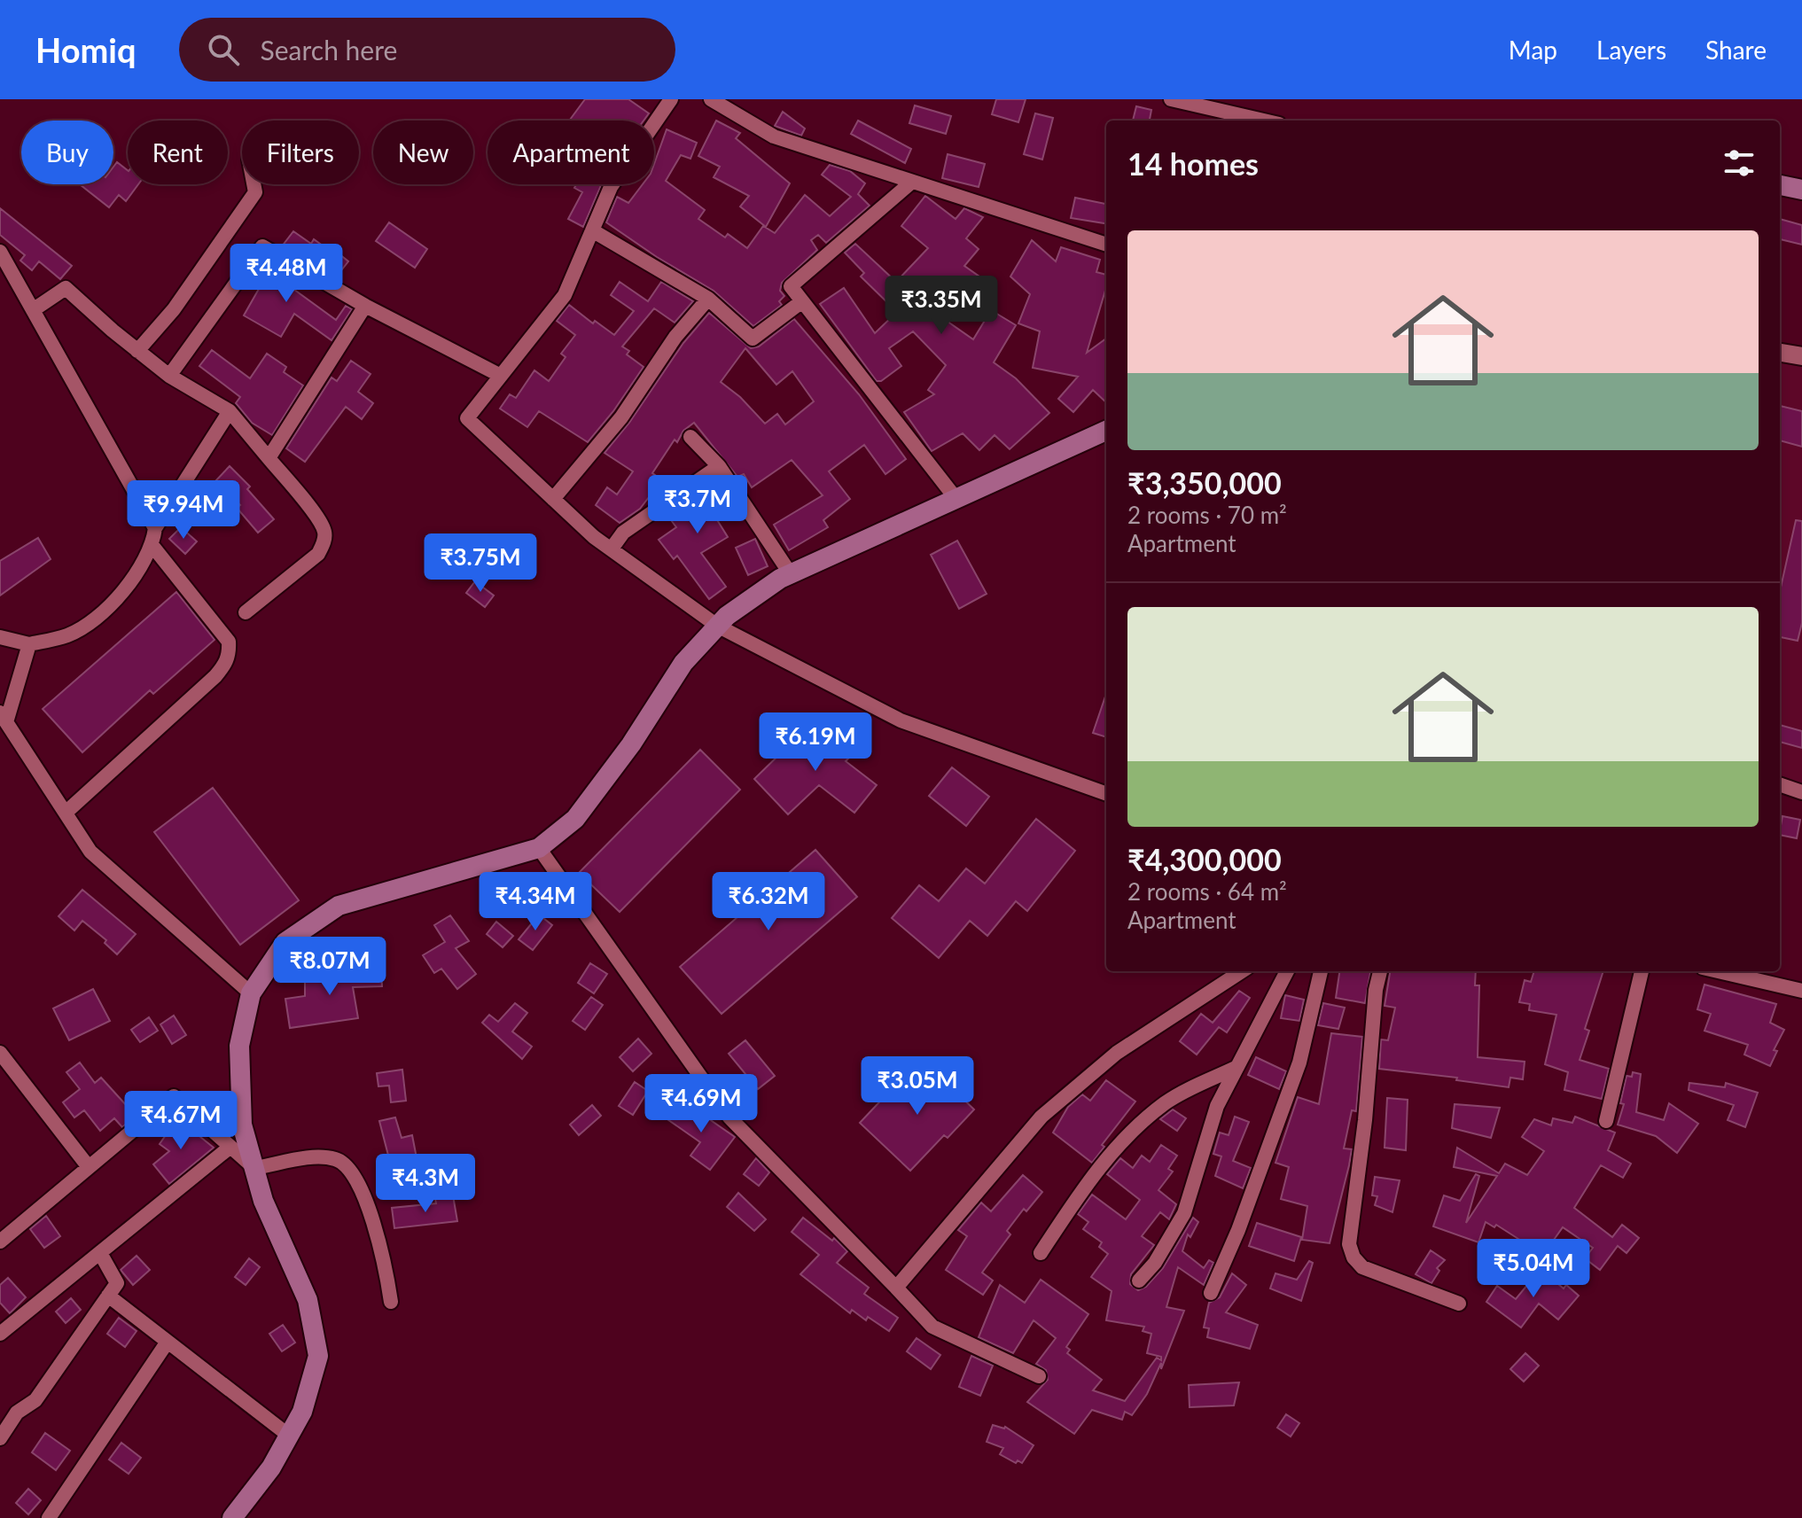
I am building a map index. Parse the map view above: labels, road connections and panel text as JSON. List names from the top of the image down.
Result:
{
  "page": {
    "header": "Homiq",
    "search": "Search here",
    "nav": ["Map", "Layers", "Share"],
    "chip": [
      "Buy",
      "Rent",
      "Filters",
      "New",
      "Apartment"
    ],
    "heading": "14 homes",
    "list": [
      {
        "name": "₹3,350,000",
        "note": "2 rooms · 70 m² · Apartment"
      },
      {
        "name": "₹4,300,000",
        "note": "2 rooms · 64 m² · Apartment"
      }
    ],
    "price": [
      "₹4.48M",
      "₹3.35M",
      "₹3.7M",
      "₹9.94M",
      "₹3.75M",
      "₹6.19M",
      "₹4.34M",
      "₹6.32M",
      "₹8.07M",
      "₹3.05M",
      "₹4.69M",
      "₹4.67M",
      "₹4.3M",
      "₹5.04M"
    ]
  }
}
